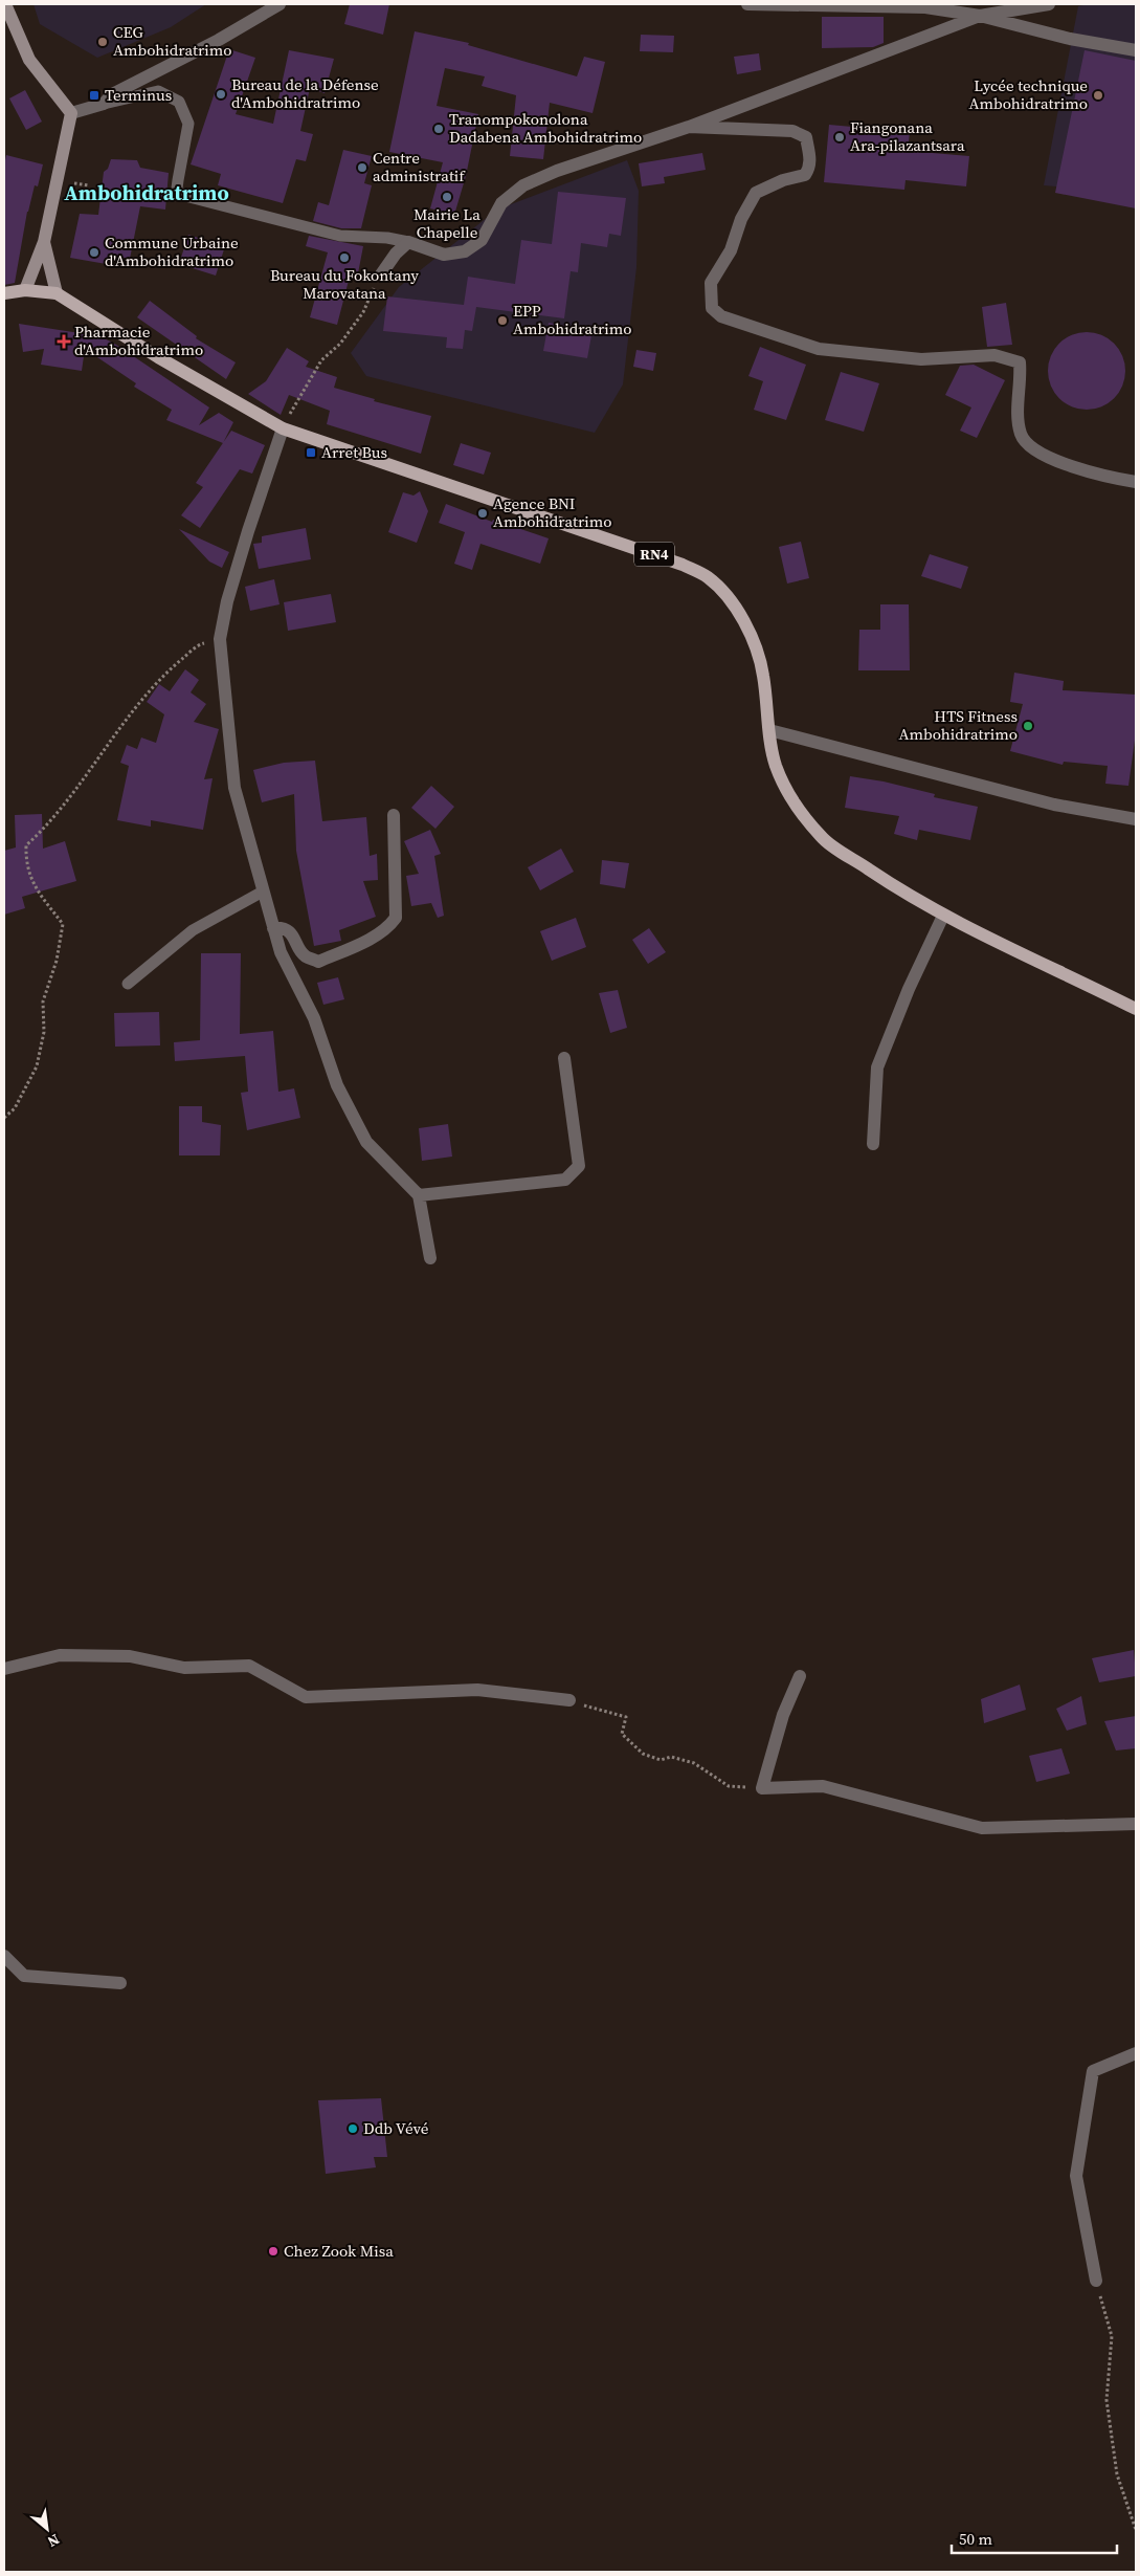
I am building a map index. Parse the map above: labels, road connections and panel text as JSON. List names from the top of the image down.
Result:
{
  "streets": {
    "main road": ["RN4"]
  },
  "districts": ["Ambohidratrimo"],
  "places": {
    "other": [
      "CEG Ambohidratrimo",
      "Bureau de la Défense d'Ambohidratrimo",
      "Lycée technique Ambohidratrimo",
      "Tranompokonolona Dadabena Ambohidratrimo",
      "Fiangonana Ara-pilazantsara",
      "Centre administratif",
      "Mairie La Chapelle",
      "Commune Urbaine d'Ambohidratrimo",
      "Bureau du Fokontany Marovatana",
      "EPP Ambohidratrimo",
      "Agence BNI Ambohidratrimo",
      "HTS Fitness Ambohidratrimo",
      "Ddb Vévé",
      "Chez Zook Misa"
    ],
    "transit": ["Terminus", "Arret Bus"],
    "health": ["Pharmacie d'Ambohidratrimo"]
  },
  "scale_bar": "50 m",
  "north": "bottom right"
}
